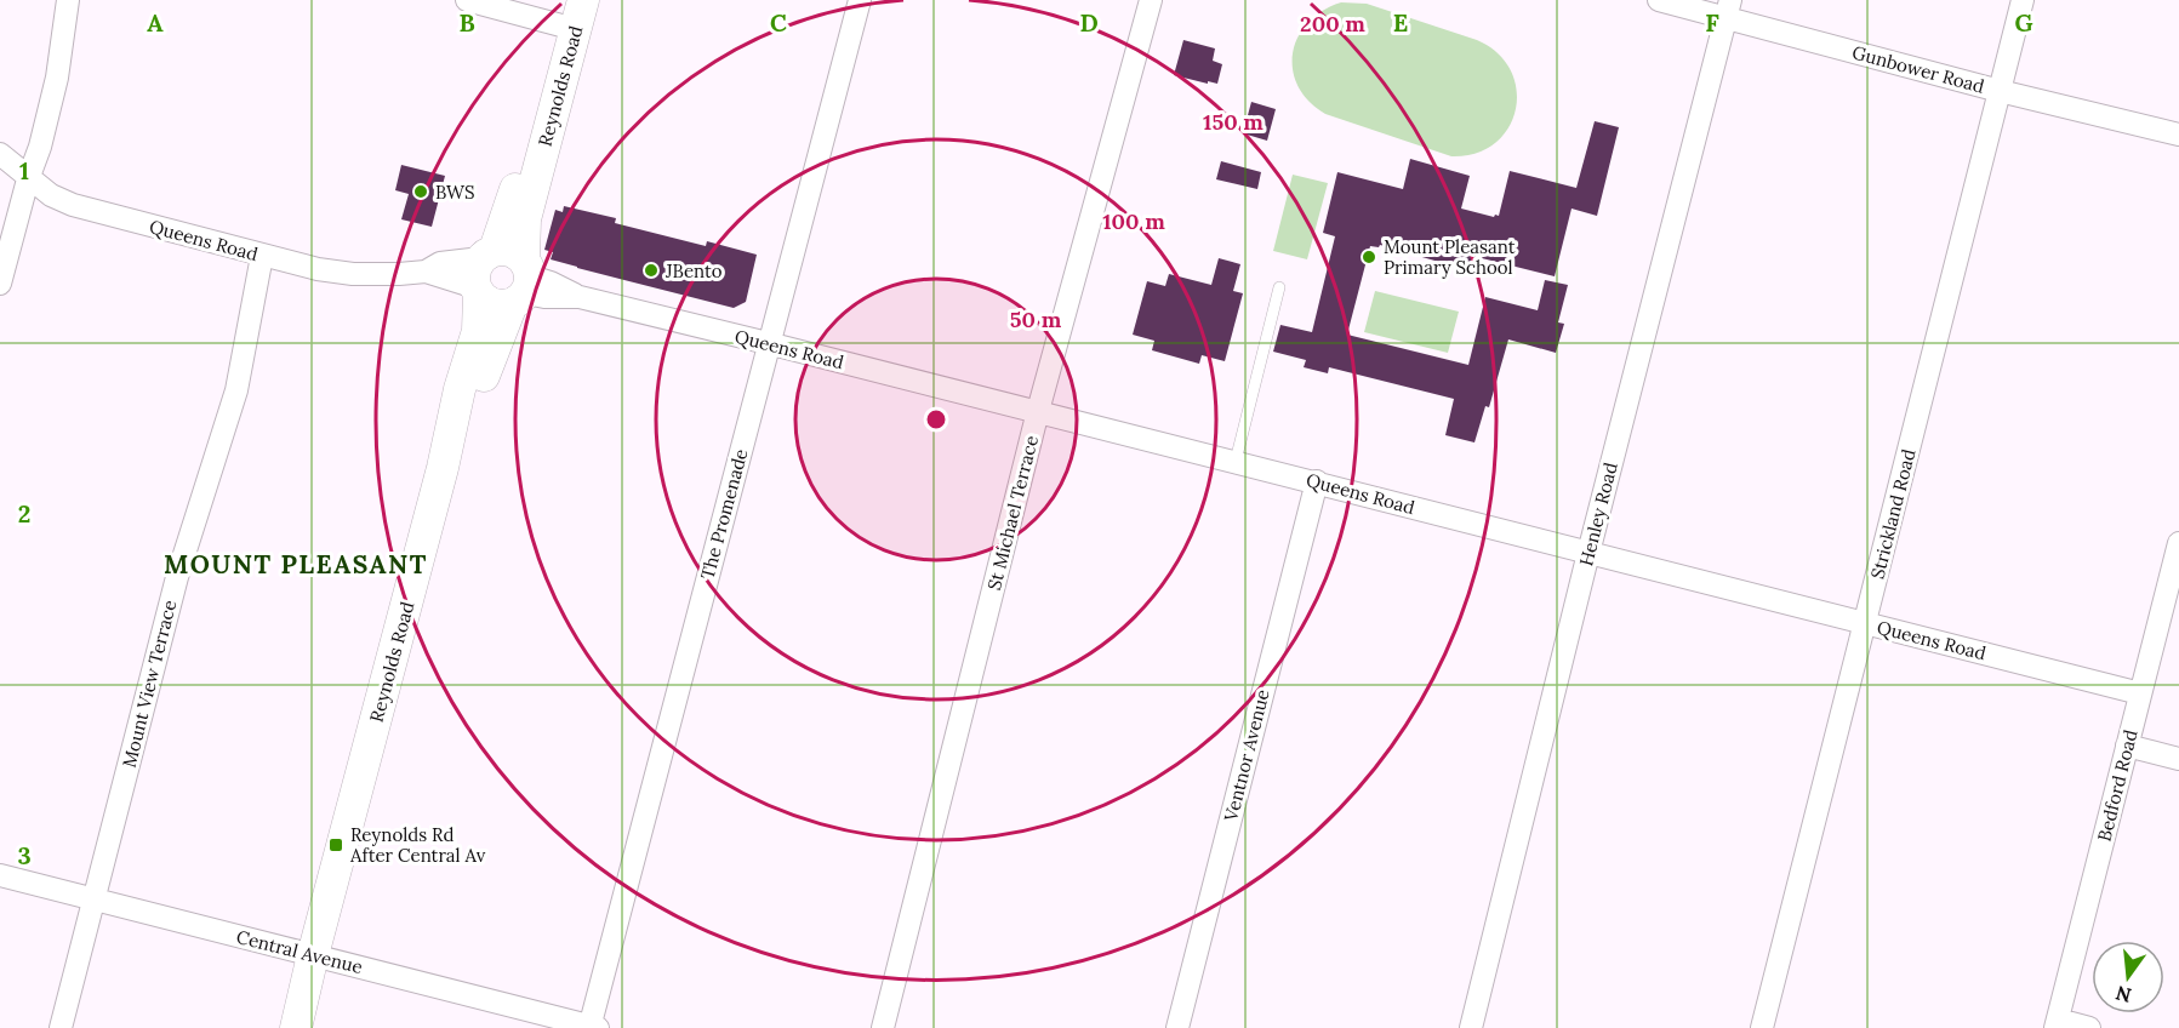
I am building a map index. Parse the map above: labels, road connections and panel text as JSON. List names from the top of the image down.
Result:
{
  "streets": {
    "main road": ["Reynolds Road"],
    "street": [
      "Gunbower Road",
      "Queens Road",
      "St Michael Terrace",
      "The Promenade",
      "Henley Road",
      "Strickland Road",
      "Mount View Terrace",
      "Ventnor Avenue",
      "Bedford Road",
      "Central Avenue"
    ]
  },
  "crossings": [
    ["Gunbower Road", "Henley Road"],
    ["Gunbower Road", "Strickland Road"],
    ["Reynolds Road", "Queens Road"],
    ["Reynolds Road", "Central Avenue"],
    ["Queens Road", "St Michael Terrace"],
    ["Queens Road", "The Promenade"],
    ["Queens Road", "Henley Road"],
    ["Queens Road", "Strickland Road"],
    ["Queens Road", "Mount View Terrace"],
    ["Queens Road", "Ventnor Avenue"],
    ["Queens Road", "Bedford Road"],
    ["The Promenade", "Central Avenue"],
    ["Mount View Terrace", "Central Avenue"]
  ],
  "districts": ["MOUNT PLEASANT"],
  "places": {
    "other": ["BWS", "Mount Pleasant Primary School", "JBento"],
    "transit": ["Reynolds Rd After Central Av"]
  },
  "north": "bottom",
  "grid": {
    "columns": [
      "A",
      "B",
      "C",
      "D",
      "E",
      "F",
      "G"
    ],
    "rows": ["1", "2", "3"]
  },
  "rings": [
    "200 m",
    "150 m",
    "100 m",
    "50 m"
  ]
}
